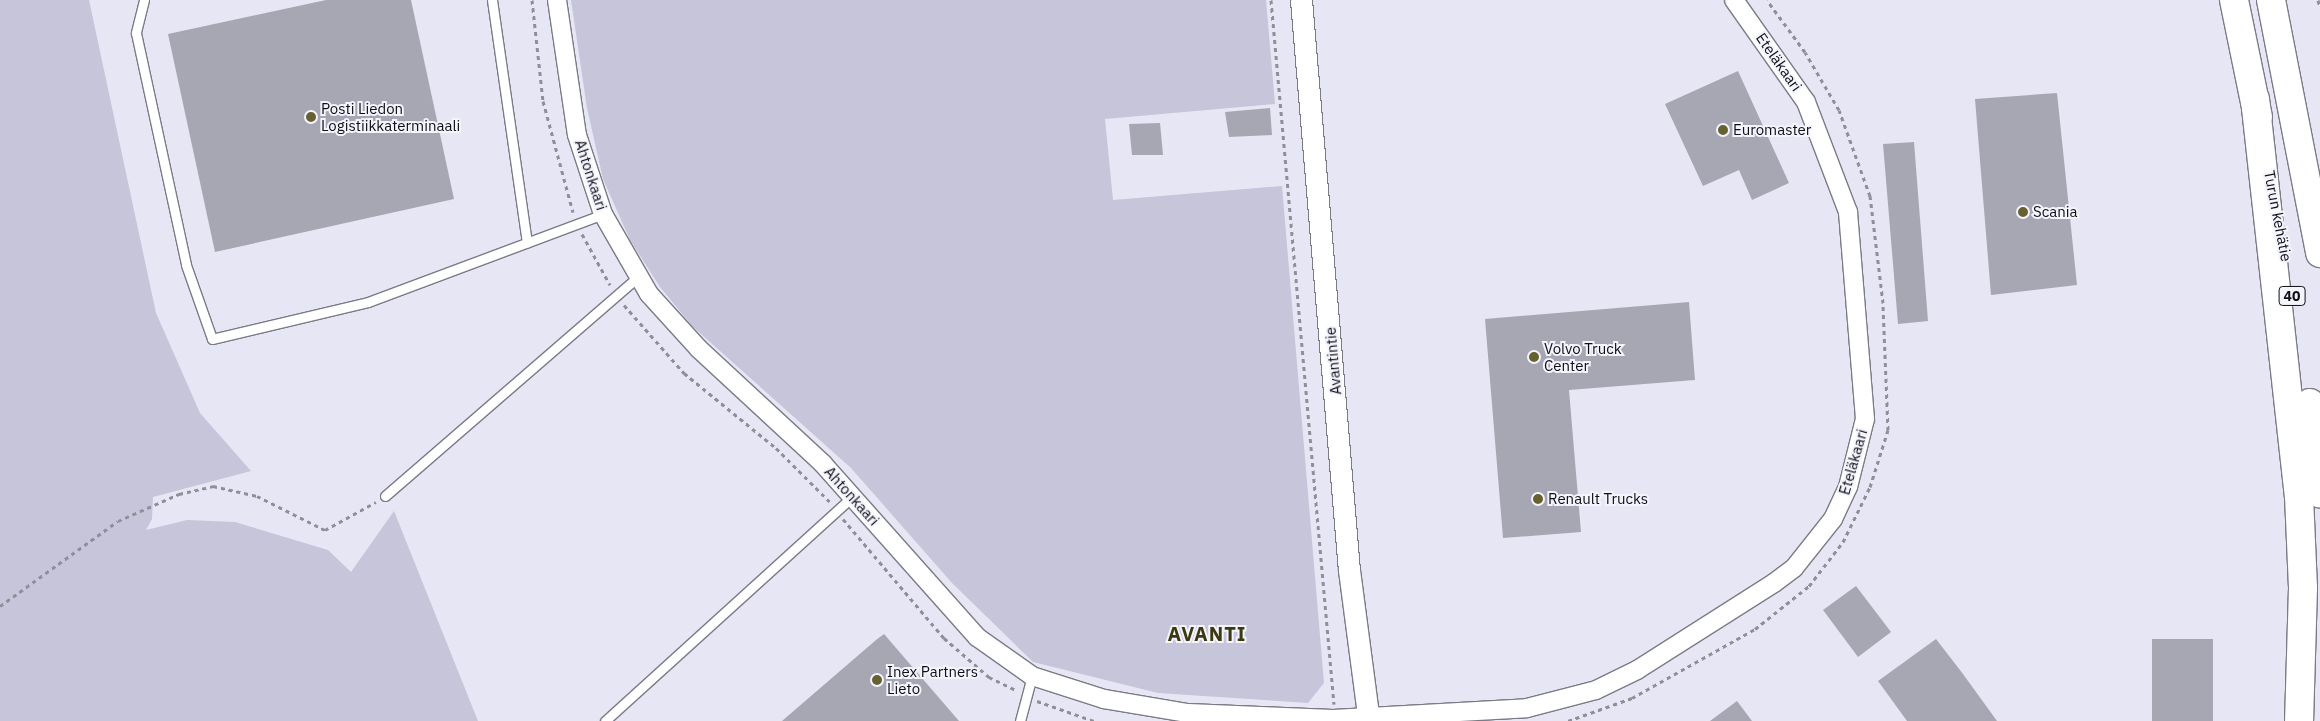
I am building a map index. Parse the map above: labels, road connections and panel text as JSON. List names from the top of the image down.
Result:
{
  "streets": {
    "highway": ["Turun kehätie", "40"],
    "street": ["Eteläkaari", "Ahtonkaari", "Avantintie"]
  },
  "crossings": [
    ["Eteläkaari", "Ahtonkaari"],
    ["Eteläkaari", "Avantintie"],
    ["Ahtonkaari", "Avantintie"]
  ],
  "districts": ["AVANTI"],
  "places": [
    "Posti Liedon Logistiikkaterminaali",
    "Euromaster",
    "Scania",
    "Volvo Truck Center",
    "Renault Trucks",
    "Inex Partners Lieto"
  ]
}
